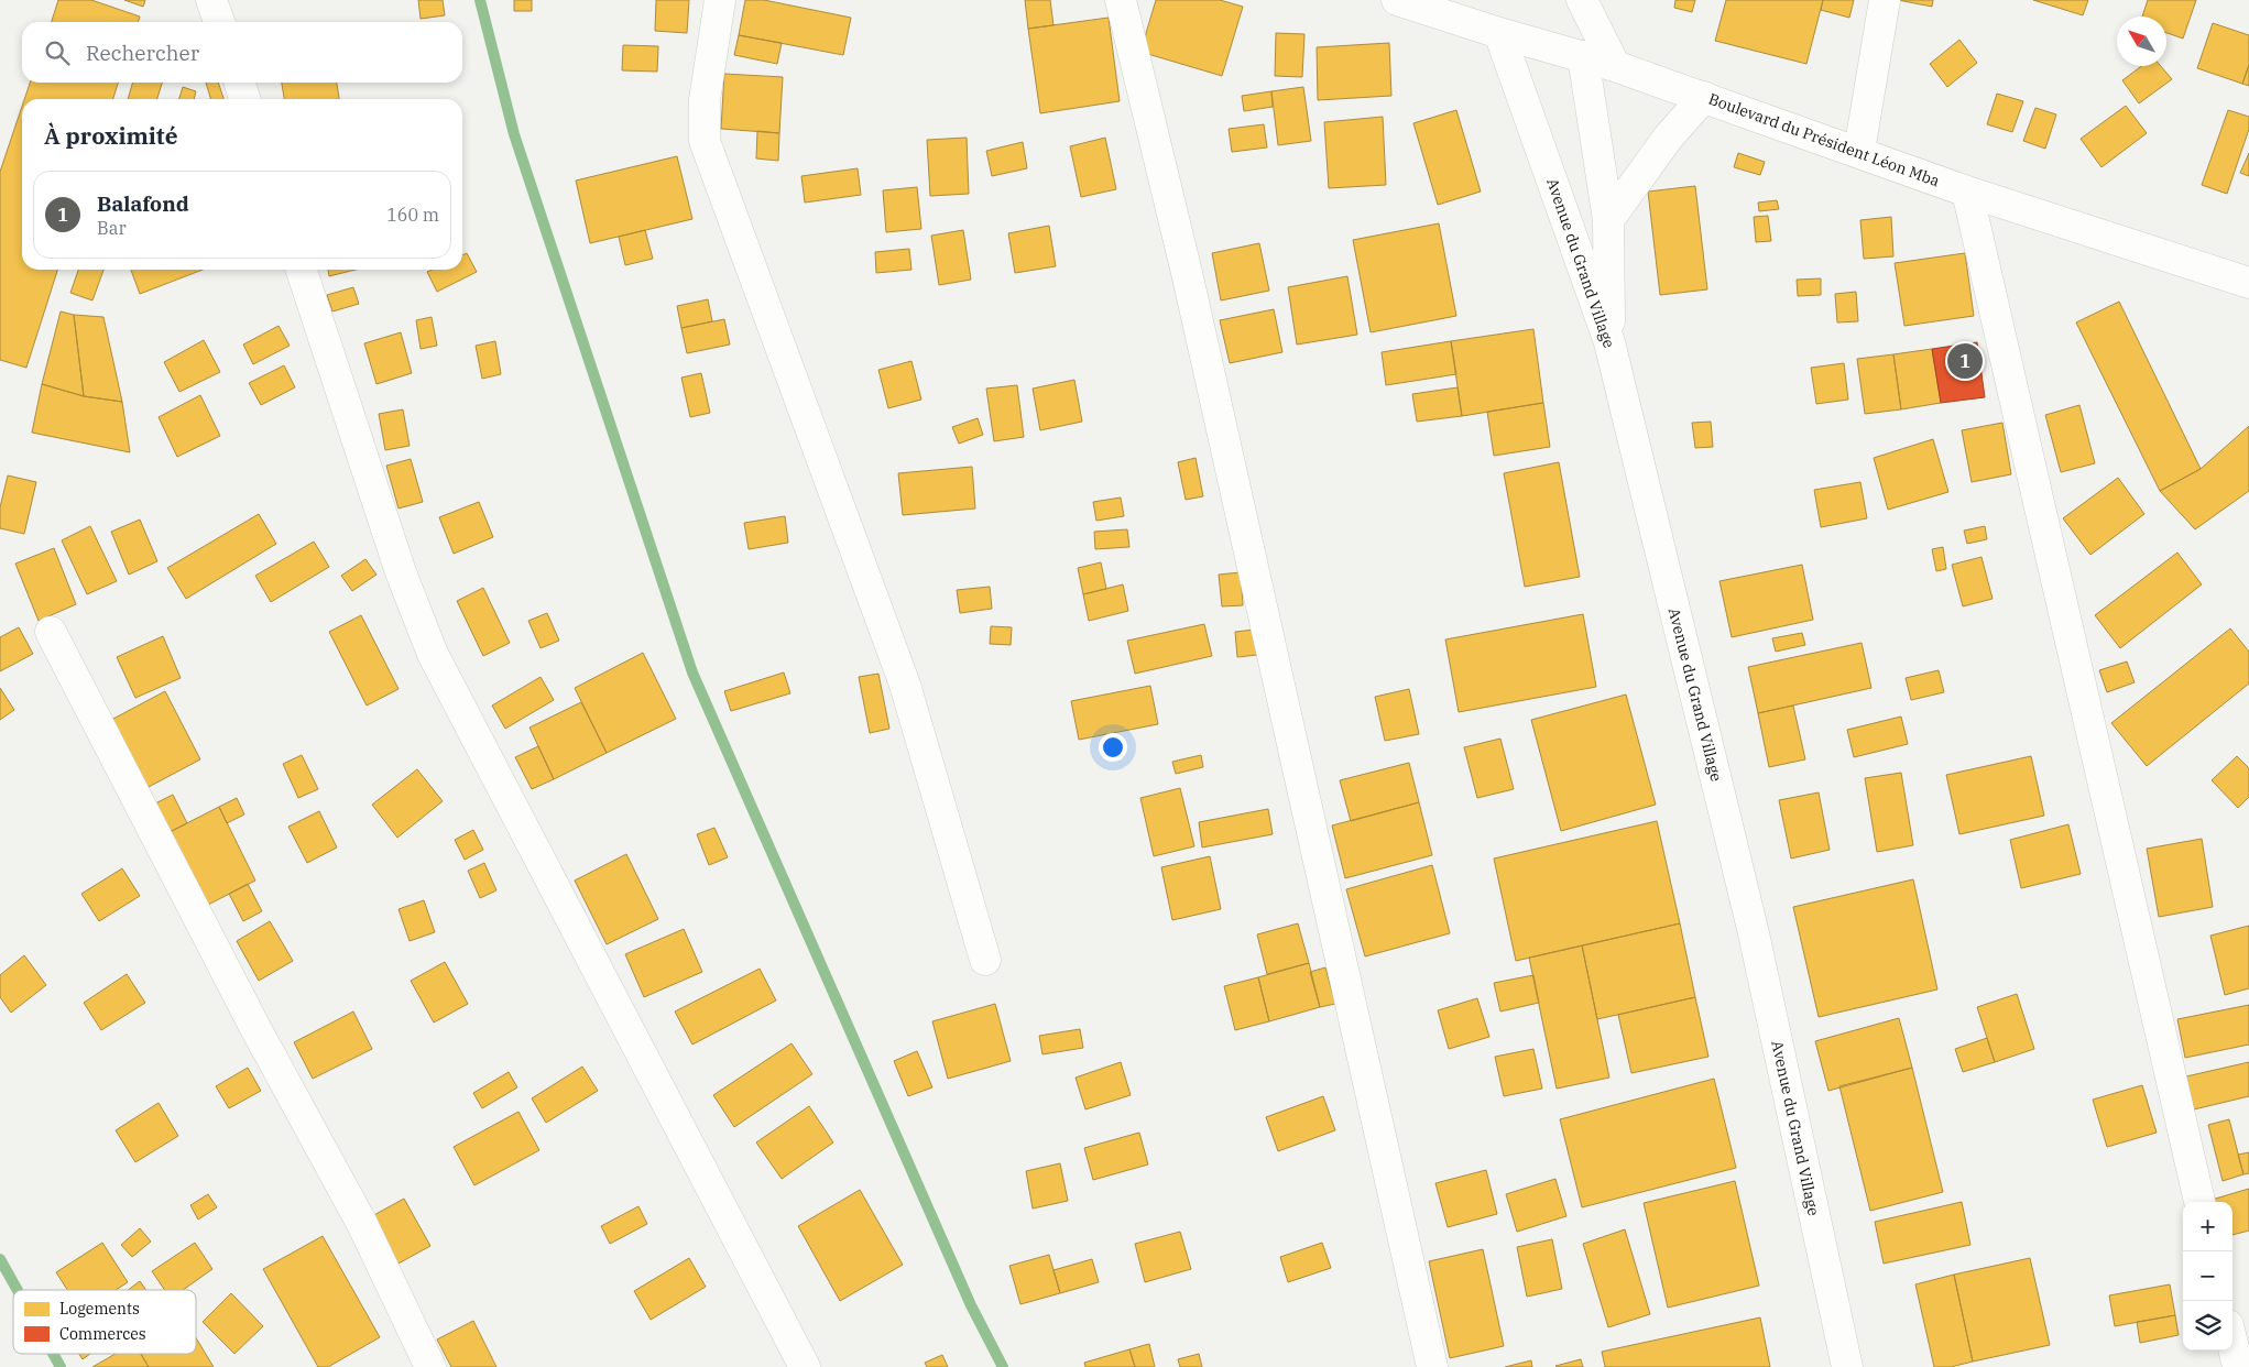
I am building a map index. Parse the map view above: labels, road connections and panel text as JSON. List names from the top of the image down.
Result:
{
  "streets": {
    "street": ["Boulevard du Président Léon Mba", "Avenue du Grand Village"]
  },
  "crossings": [
    ["Boulevard du Président Léon Mba", "Avenue du Grand Village"]
  ],
  "legend": ["Logements", "Commerces"],
  "north": "top left",
  "page": {
    "search": "Rechercher",
    "heading": "À proximité",
    "list": [
      {
        "mark": "1",
        "name": "Balafond",
        "note": "Bar",
        "value": "160 m"
      }
    ],
    "pins": "1",
    "map_buttons": ["+", "−"]
  }
}
